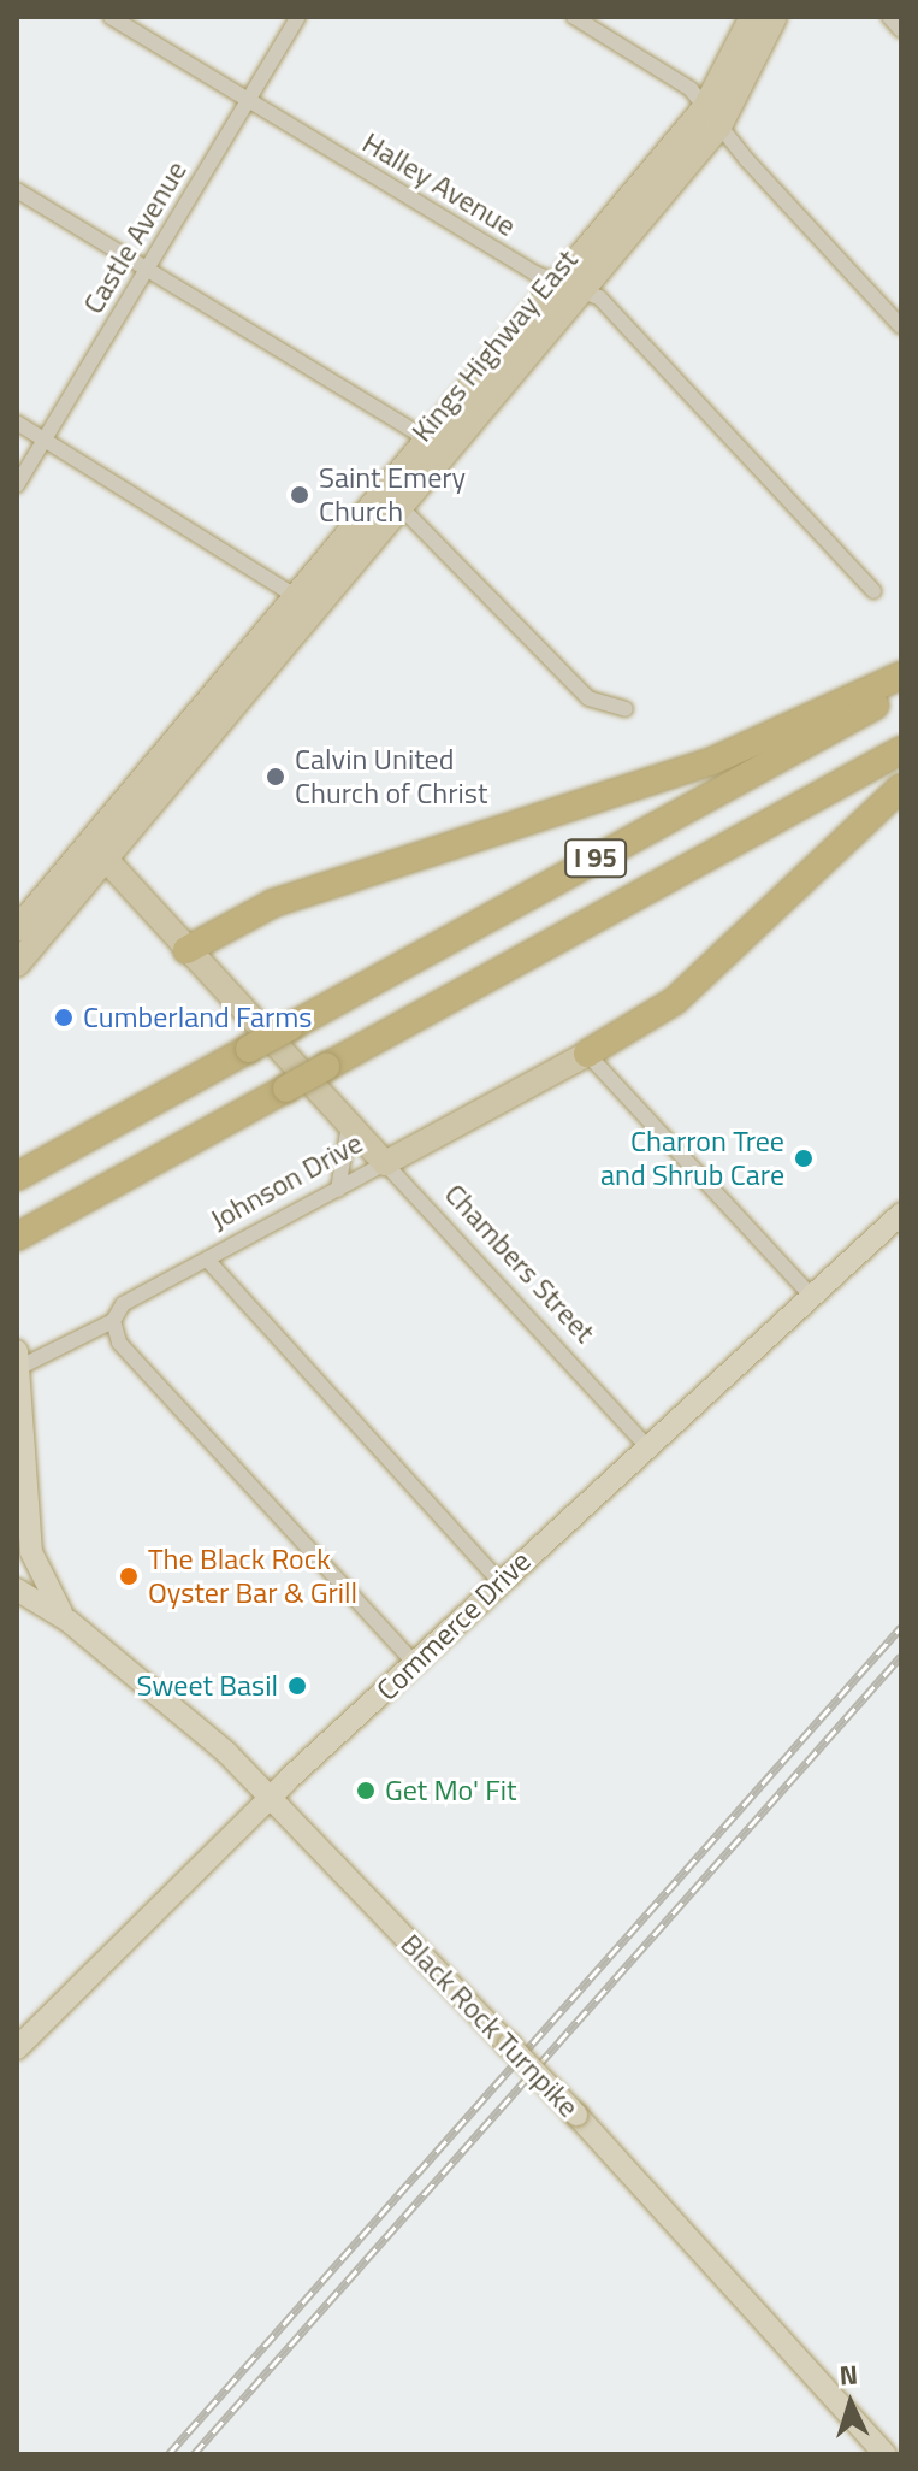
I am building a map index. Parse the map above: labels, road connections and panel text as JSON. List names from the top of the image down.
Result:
{
  "streets": {
    "highway": ["I 95"],
    "main road": [
      "Kings Highway East",
      "Johnson Drive",
      "Chambers Street",
      "Commerce Drive",
      "Black Rock Turnpike"
    ],
    "street": ["Halley Avenue", "Castle Avenue"]
  },
  "crossings": [
    ["Halley Avenue", "Castle Avenue"],
    ["Halley Avenue", "Kings Highway East"],
    ["Kings Highway East", "Chambers Street"],
    ["Johnson Drive", "Chambers Street"],
    ["Johnson Drive", "Black Rock Turnpike"],
    ["Chambers Street", "Commerce Drive"],
    ["Commerce Drive", "Black Rock Turnpike"]
  ],
  "places": [
    "Saint Emery Church",
    "Calvin United Church of Christ",
    "Cumberland Farms",
    "Charron Tree and Shrub Care",
    "The Black Rock Oyster Bar & Grill",
    "Sweet Basil",
    "Get Mo' Fit"
  ],
  "north": "top"
}
